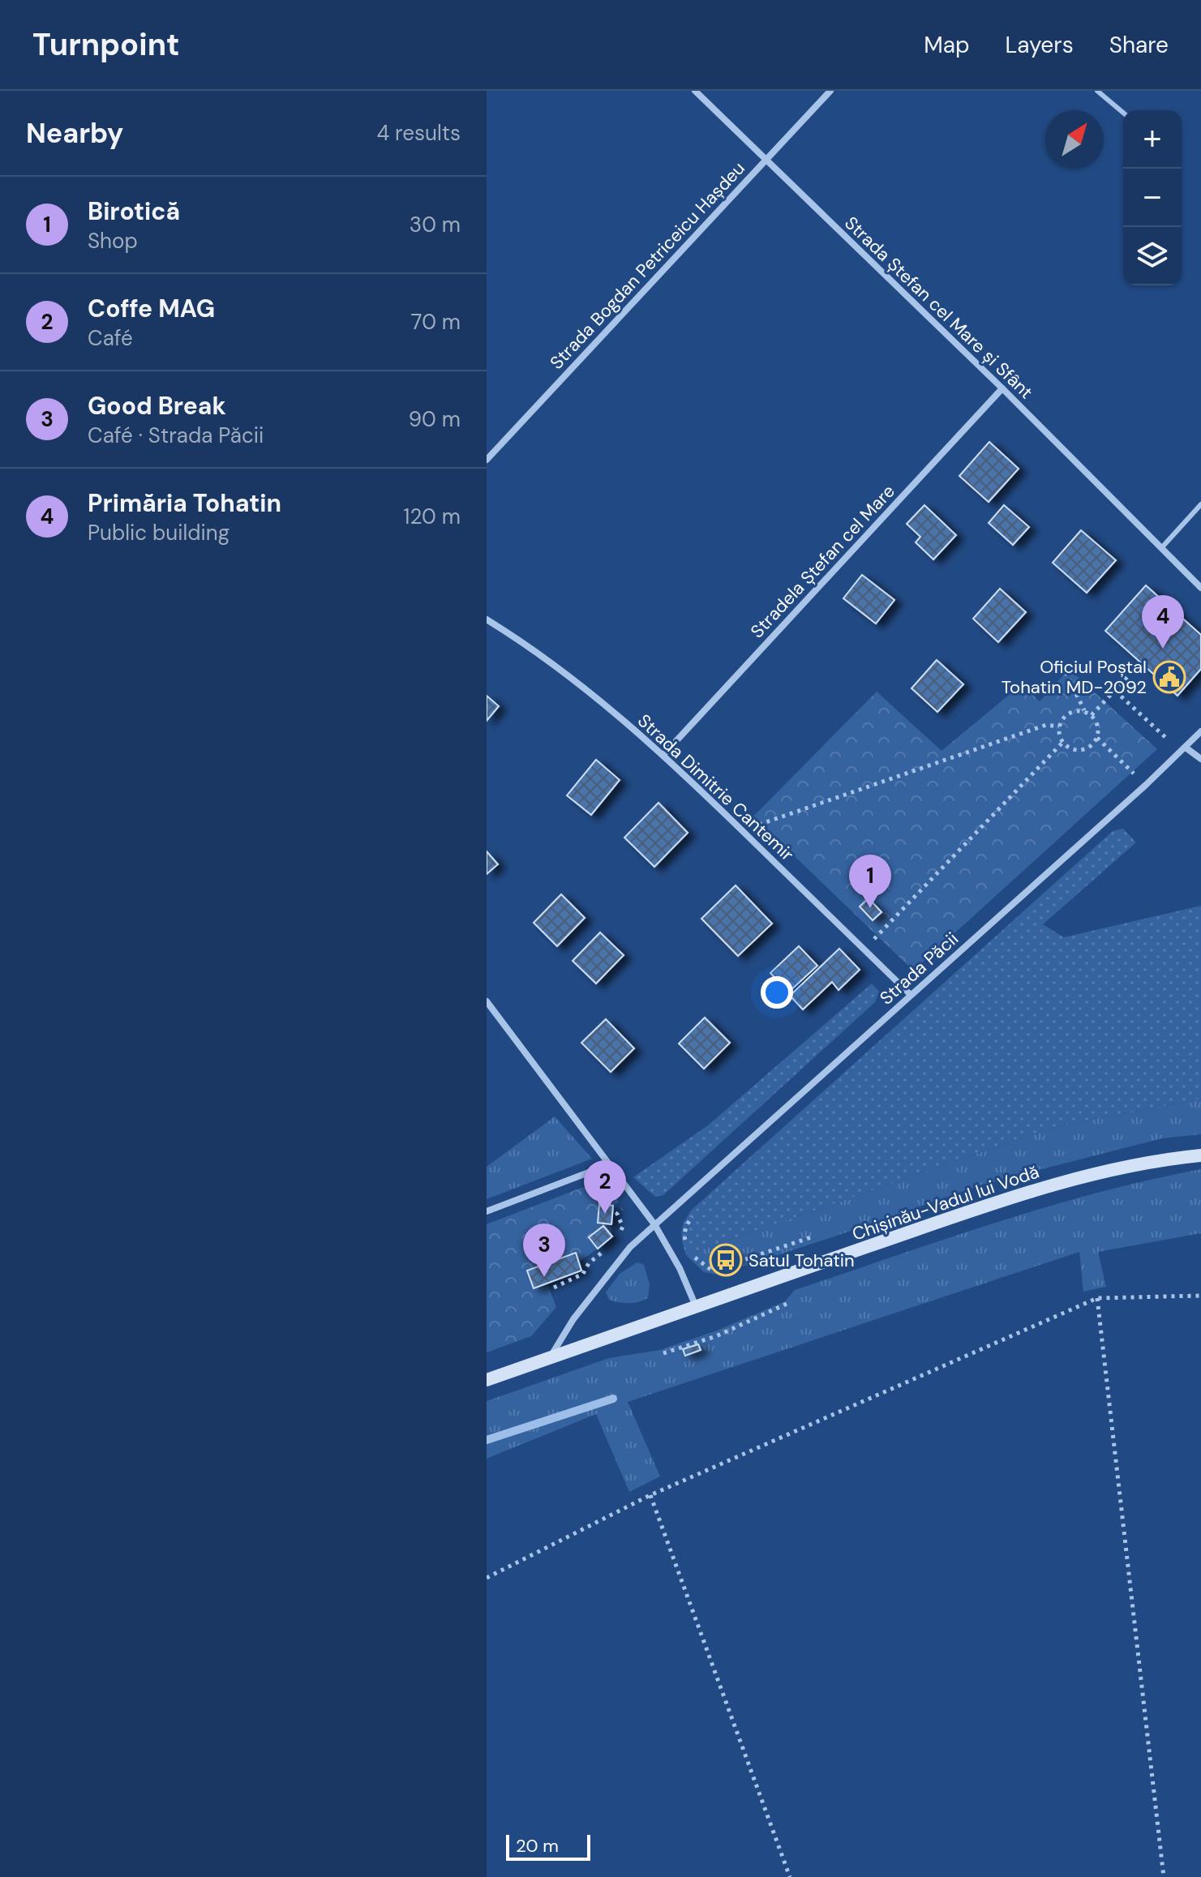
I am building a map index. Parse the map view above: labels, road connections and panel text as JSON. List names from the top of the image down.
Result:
{
  "streets": {
    "main road": ["Chișinău-Vadul lui Vodă"],
    "street": [
      "Strada Bogdan Petriceicu Hașdeu",
      "Strada Ștefan cel Mare și Sfânt",
      "Stradela Ștefan cel Mare",
      "Strada Dimitrie Cantemir",
      "Strada Păcii"
    ]
  },
  "crossings": [
    ["Strada Bogdan Petriceicu Hașdeu", "Strada Ștefan cel Mare și Sfânt"],
    ["Strada Ștefan cel Mare și Sfânt", "Stradela Ștefan cel Mare"],
    ["Stradela Ștefan cel Mare", "Strada Dimitrie Cantemir"],
    ["Strada Dimitrie Cantemir", "Strada Păcii"],
    ["Strada Păcii", "Chișinău-Vadul lui Vodă"]
  ],
  "places": {
    "public building": ["Oficiul Poștal Tohatin MD-2092"],
    "bus stop": ["Satul Tohatin"]
  },
  "scale_bar": "20 m",
  "north": "top right",
  "page": {
    "header": "Turnpoint",
    "nav": ["Map", "Layers", "Share"],
    "heading": ["Nearby", "4 results"],
    "map_buttons": ["+", "−"],
    "list": [
      {
        "mark": "1",
        "name": "Birotică",
        "note": "Shop",
        "value": "30 m"
      },
      {
        "mark": "2",
        "name": "Coffe MAG",
        "note": "Café",
        "value": "70 m"
      },
      {
        "mark": "3",
        "name": "Good Break",
        "note": "Café · Strada Păcii",
        "value": "90 m"
      },
      {
        "mark": "4",
        "name": "Primăria Tohatin",
        "note": "Public building",
        "value": "120 m"
      }
    ],
    "pins": [
      "4",
      "1",
      "2",
      "3"
    ],
    "scale": "20 m"
  }
}
